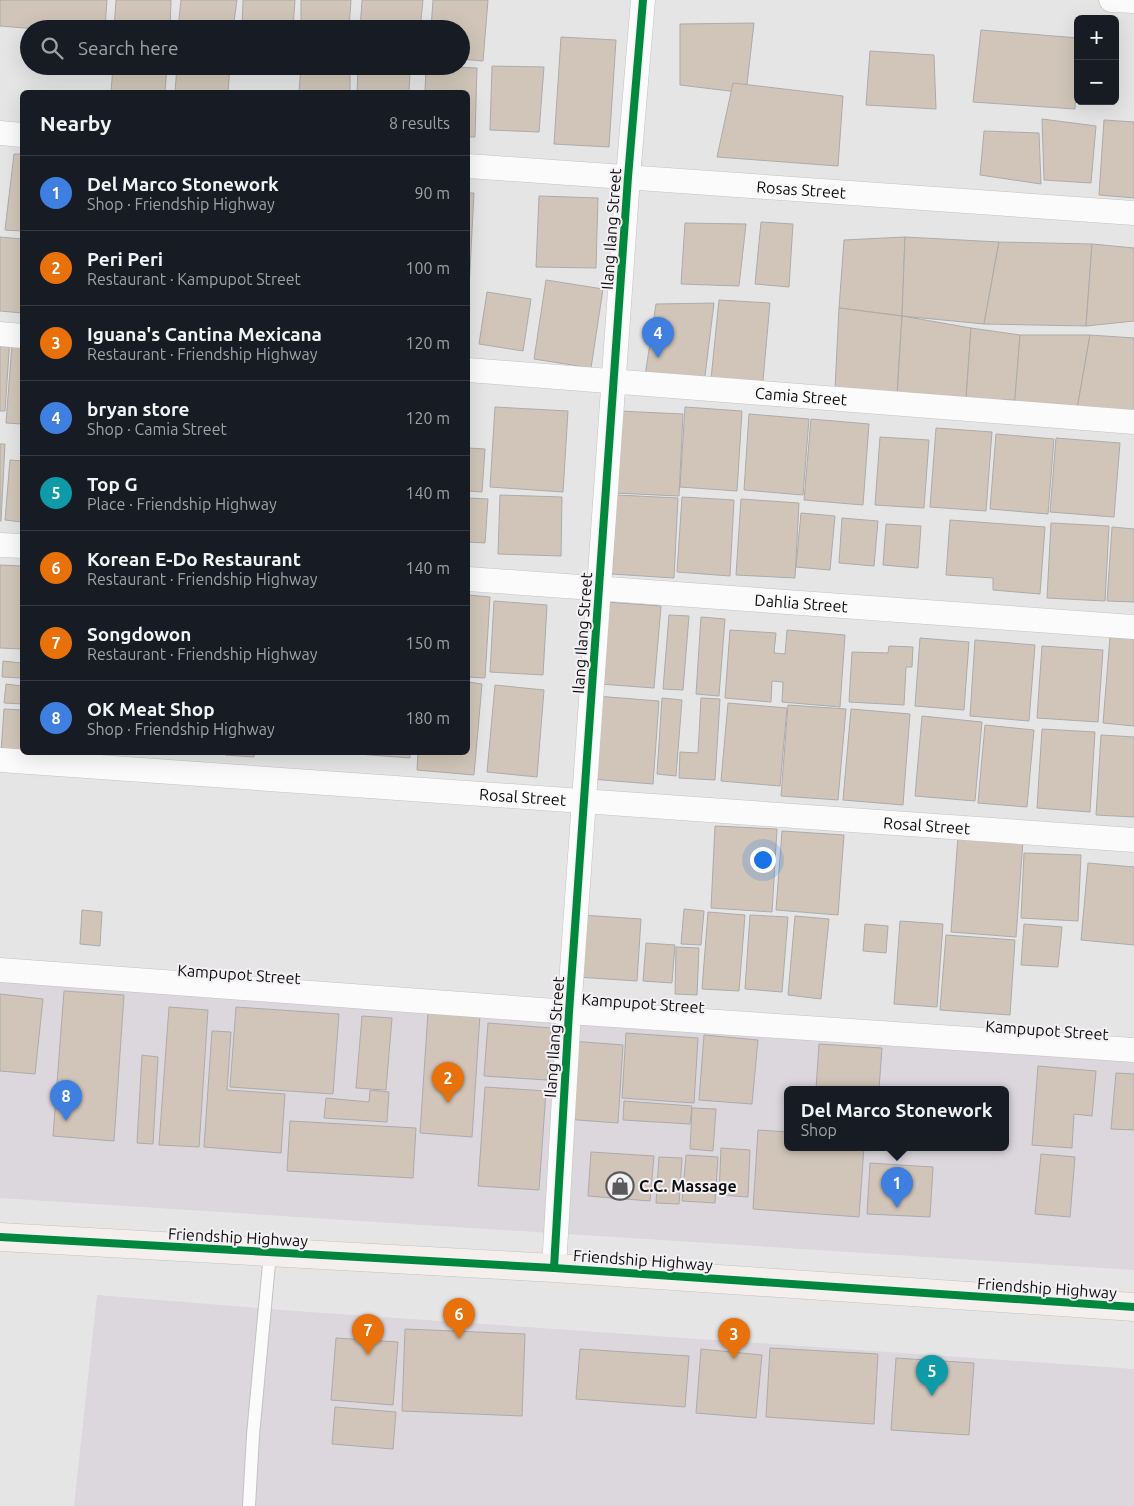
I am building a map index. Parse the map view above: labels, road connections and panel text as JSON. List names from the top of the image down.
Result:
{
  "streets": {
    "main road": ["Friendship Highway"],
    "street": [
      "Rosas Street",
      "Ilang Ilang Street",
      "Camia Street",
      "Dahlia Street",
      "Rosal Street",
      "Kampupot Street"
    ]
  },
  "crossings": [
    ["Rosas Street", "Ilang Ilang Street"],
    ["Ilang Ilang Street", "Camia Street"],
    ["Ilang Ilang Street", "Dahlia Street"],
    ["Ilang Ilang Street", "Rosal Street"],
    ["Ilang Ilang Street", "Kampupot Street"],
    ["Ilang Ilang Street", "Friendship Highway"]
  ],
  "places": {
    "shop": ["C.C. Massage"]
  },
  "page": {
    "map_buttons": ["+", "−"],
    "search": "Search here",
    "heading": ["Nearby", "8 results"],
    "list": [
      {
        "mark": "1",
        "name": "Del Marco Stonework",
        "note": "Shop · Friendship Highway",
        "value": "90 m"
      },
      {
        "mark": "2",
        "name": "Peri Peri",
        "note": "Restaurant · Kampupot Street",
        "value": "100 m"
      },
      {
        "mark": "3",
        "name": "Iguana's Cantina Mexicana",
        "note": "Restaurant · Friendship Highway",
        "value": "120 m"
      },
      {
        "mark": "4",
        "name": "bryan store",
        "note": "Shop · Camia Street",
        "value": "120 m"
      },
      {
        "mark": "5",
        "name": "Top G",
        "note": "Place · Friendship Highway",
        "value": "140 m"
      },
      {
        "mark": "6",
        "name": "Korean E-Do Restaurant",
        "note": "Restaurant · Friendship Highway",
        "value": "140 m"
      },
      {
        "mark": "7",
        "name": "Songdowon",
        "note": "Restaurant · Friendship Highway",
        "value": "150 m"
      },
      {
        "mark": "8",
        "name": "OK Meat Shop",
        "note": "Shop · Friendship Highway",
        "value": "180 m"
      }
    ],
    "pins": [
      "4",
      "2",
      "8",
      "1",
      "6",
      "7",
      "3",
      "5"
    ],
    "popup": ["Del Marco Stonework", "Shop"]
  }
}
